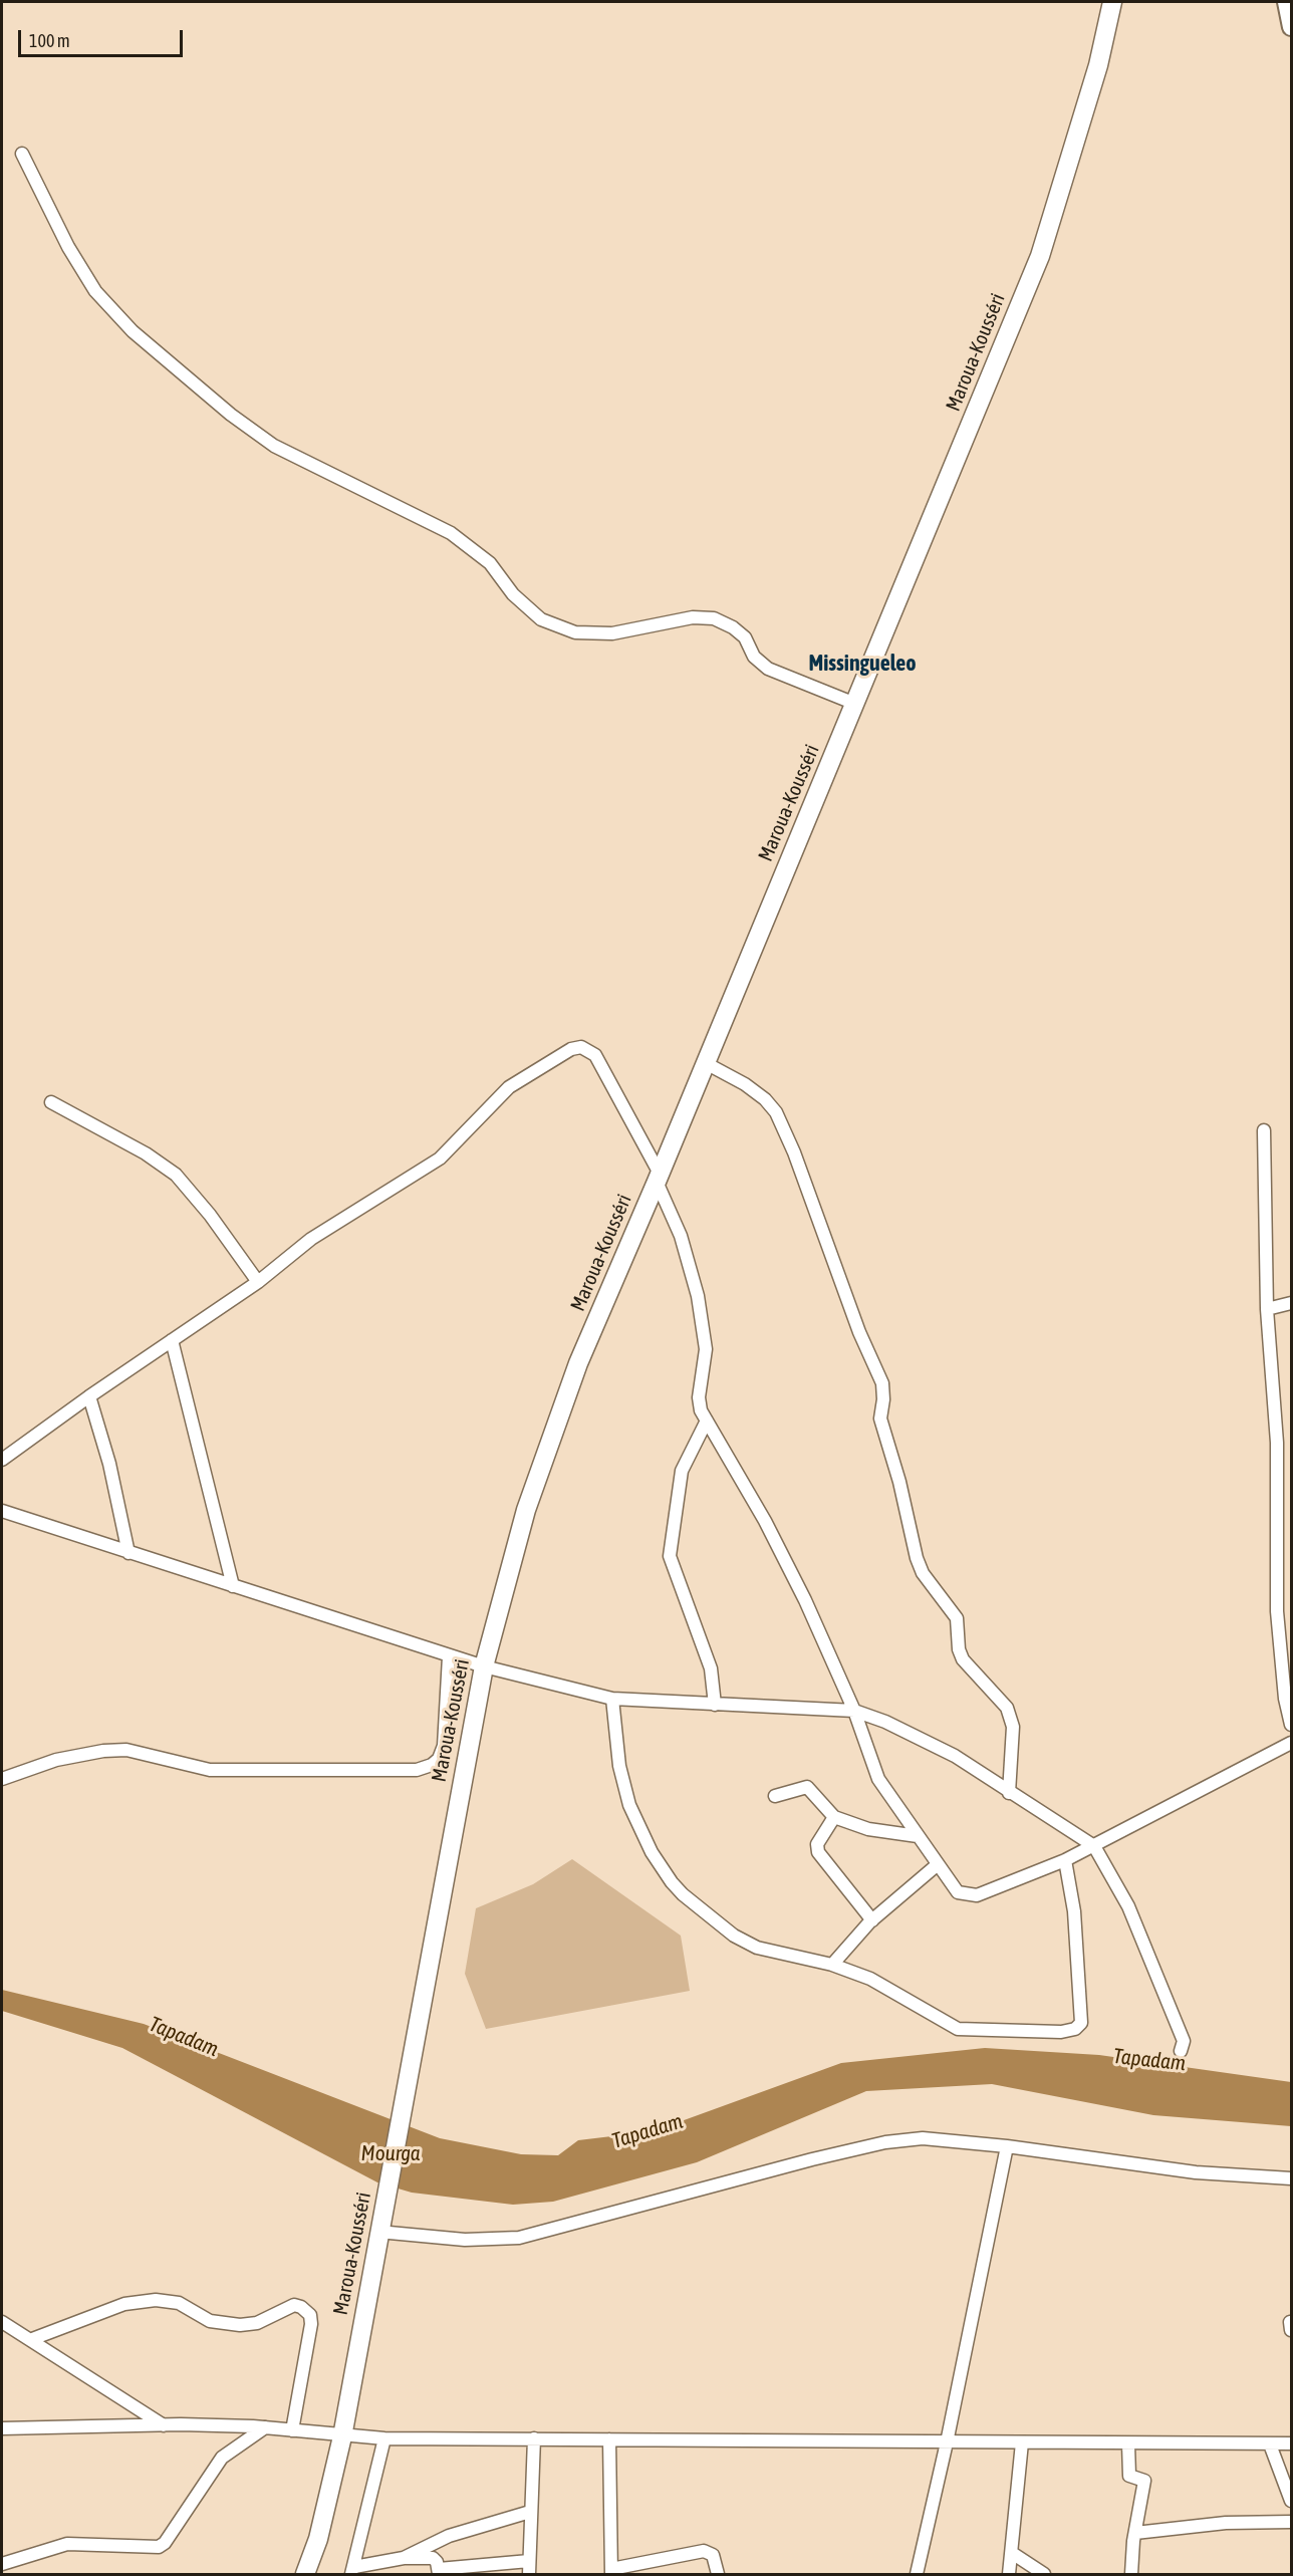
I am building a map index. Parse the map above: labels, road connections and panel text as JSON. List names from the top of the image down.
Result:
{
  "streets": {
    "highway": ["Maroua-Kousséri"]
  },
  "districts": ["Missingueleo"],
  "water": ["Tapadam", "Mourga"],
  "scale_bar": "100 m"
}
